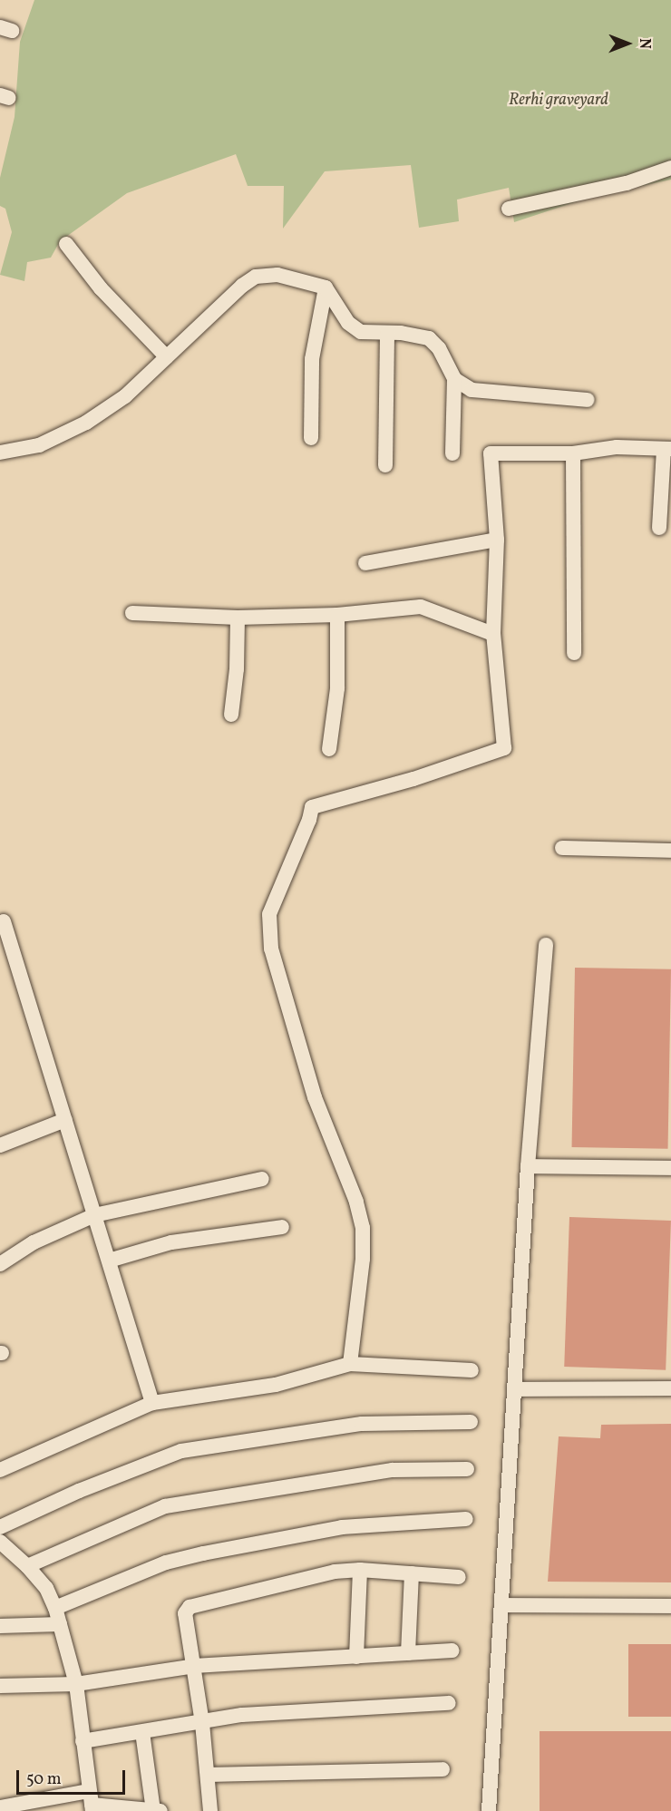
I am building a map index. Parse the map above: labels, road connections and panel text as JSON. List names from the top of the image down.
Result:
{
  "parks": ["Rerhi graveyard"],
  "scale_bar": "50 m",
  "north": "right"
}
